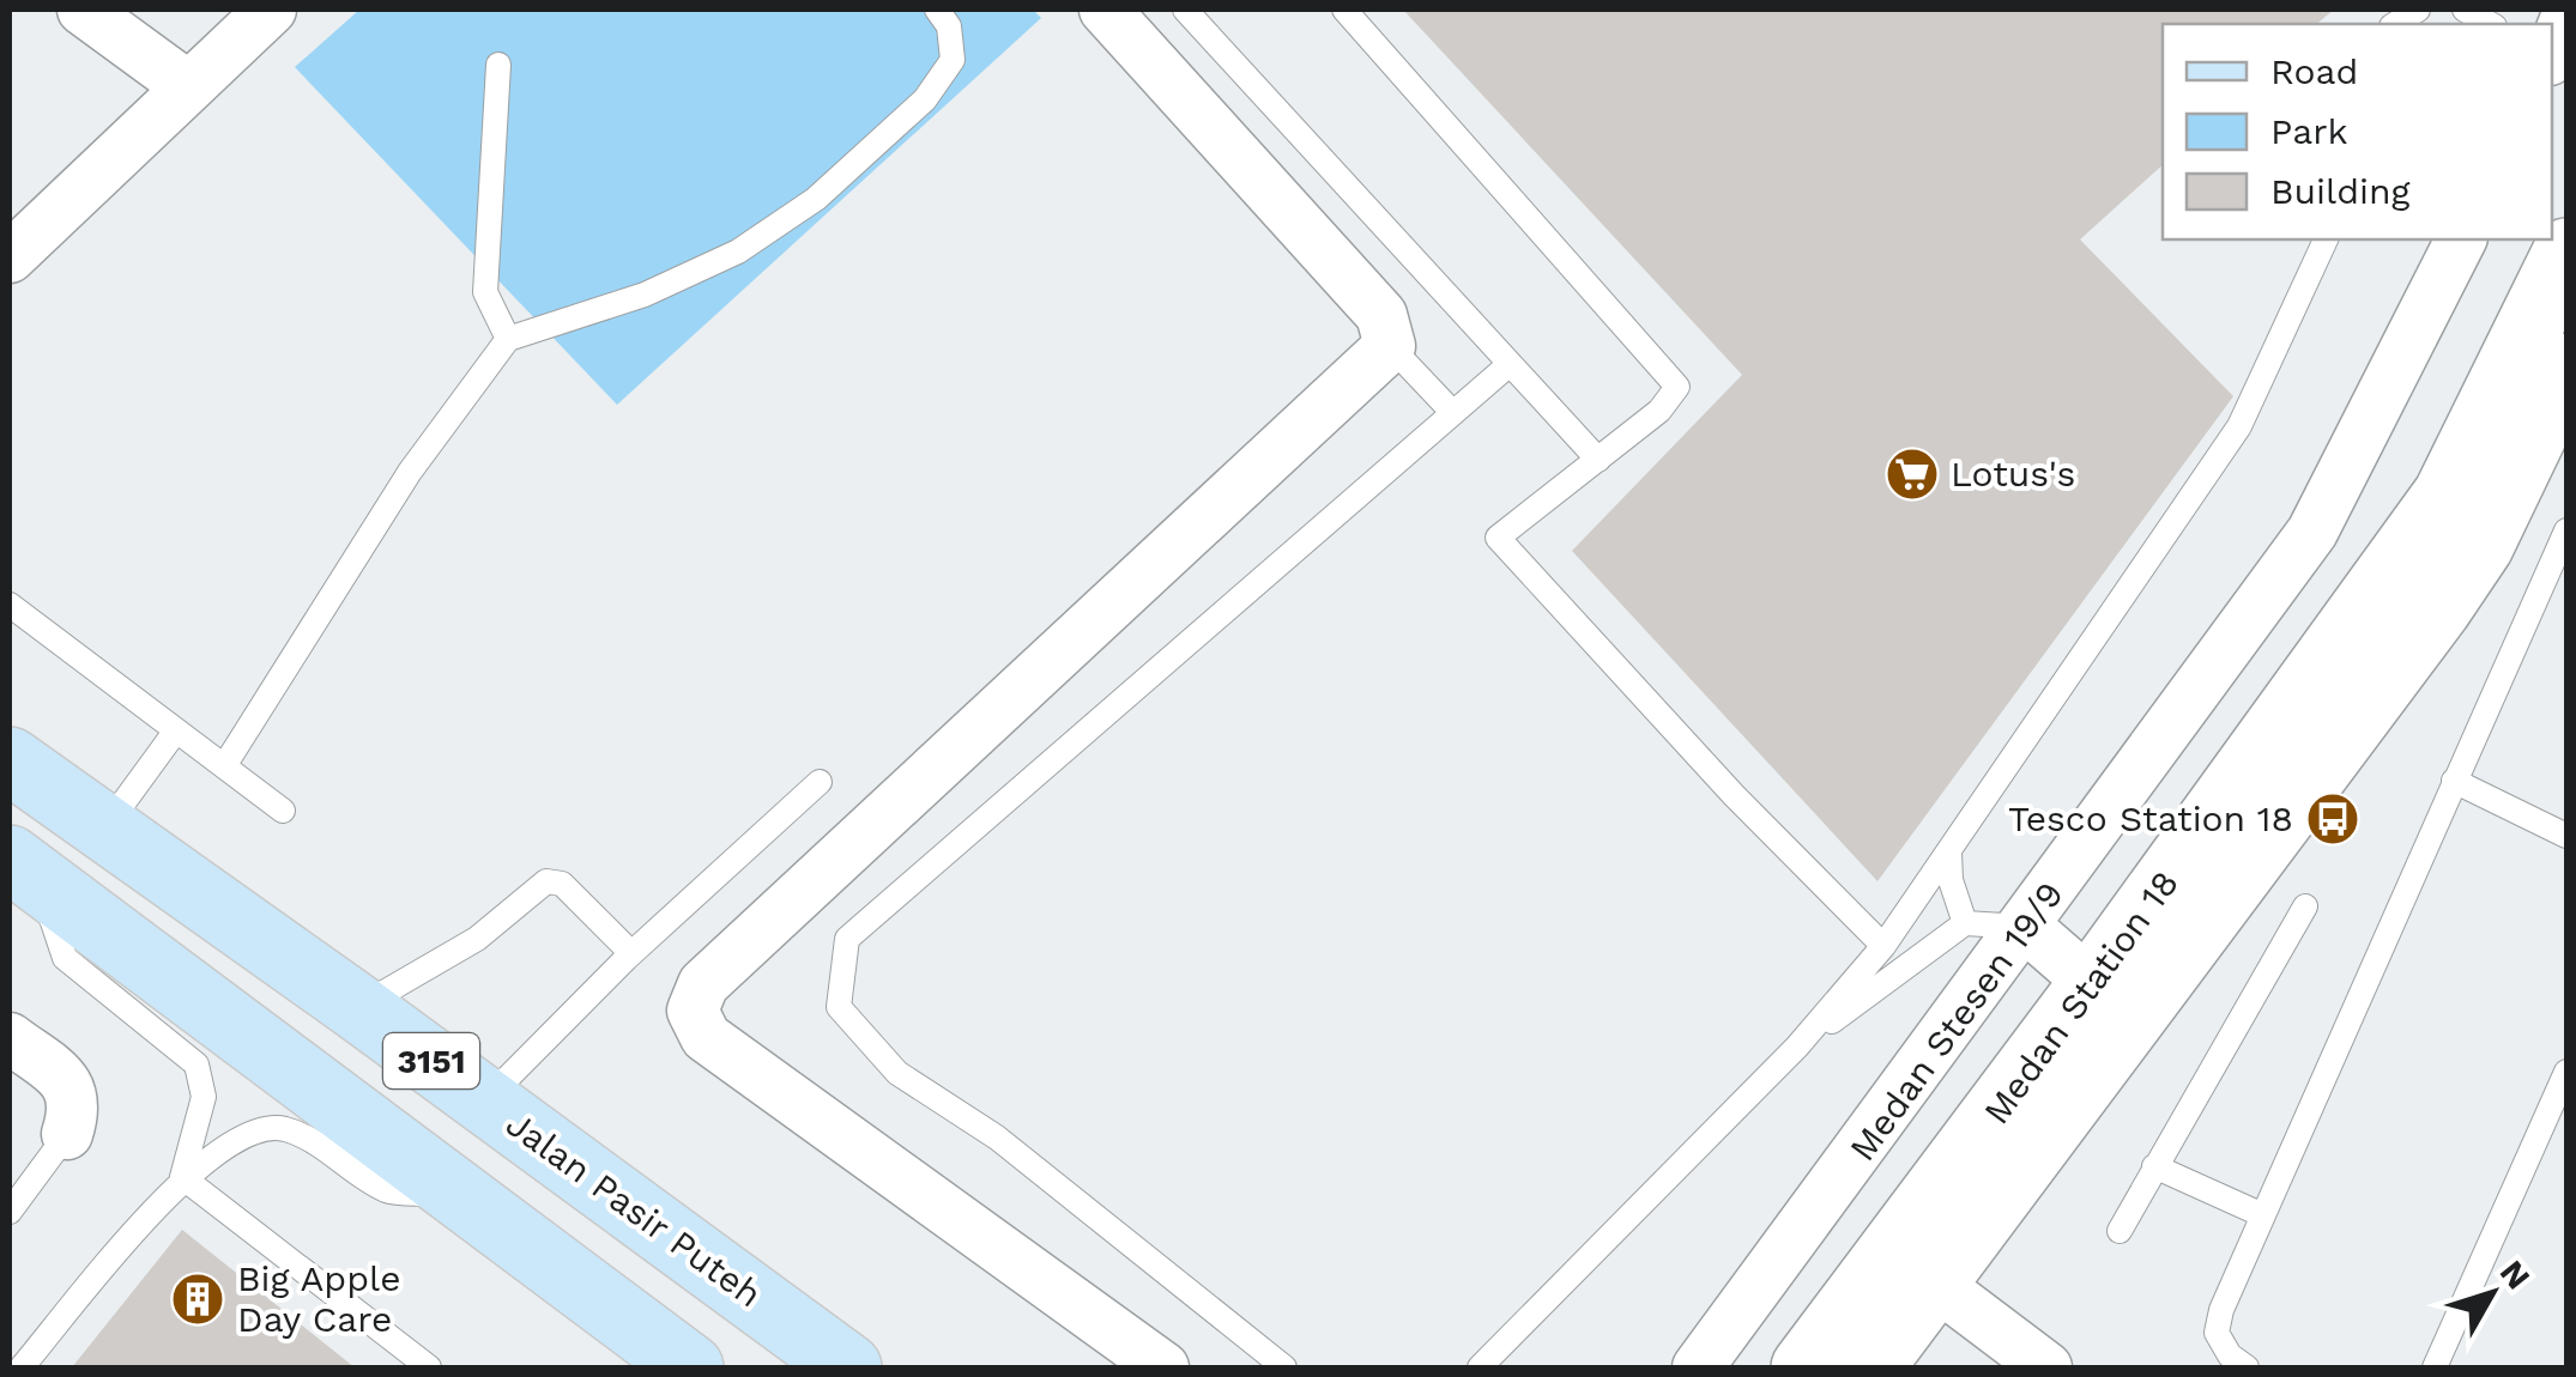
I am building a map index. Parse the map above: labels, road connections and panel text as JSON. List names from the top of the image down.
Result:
{
  "streets": {
    "main road": ["3151", "Jalan Pasir Puteh"],
    "street": ["Medan Station 18", "Medan Stesen 19/9"]
  },
  "places": {
    "supermarket": ["Lotus's"],
    "bus stop": ["Tesco Station 18"],
    "building": ["Big Apple Day Care"]
  },
  "legend": ["Road", "Park", "Building"],
  "north": "top right"
}
